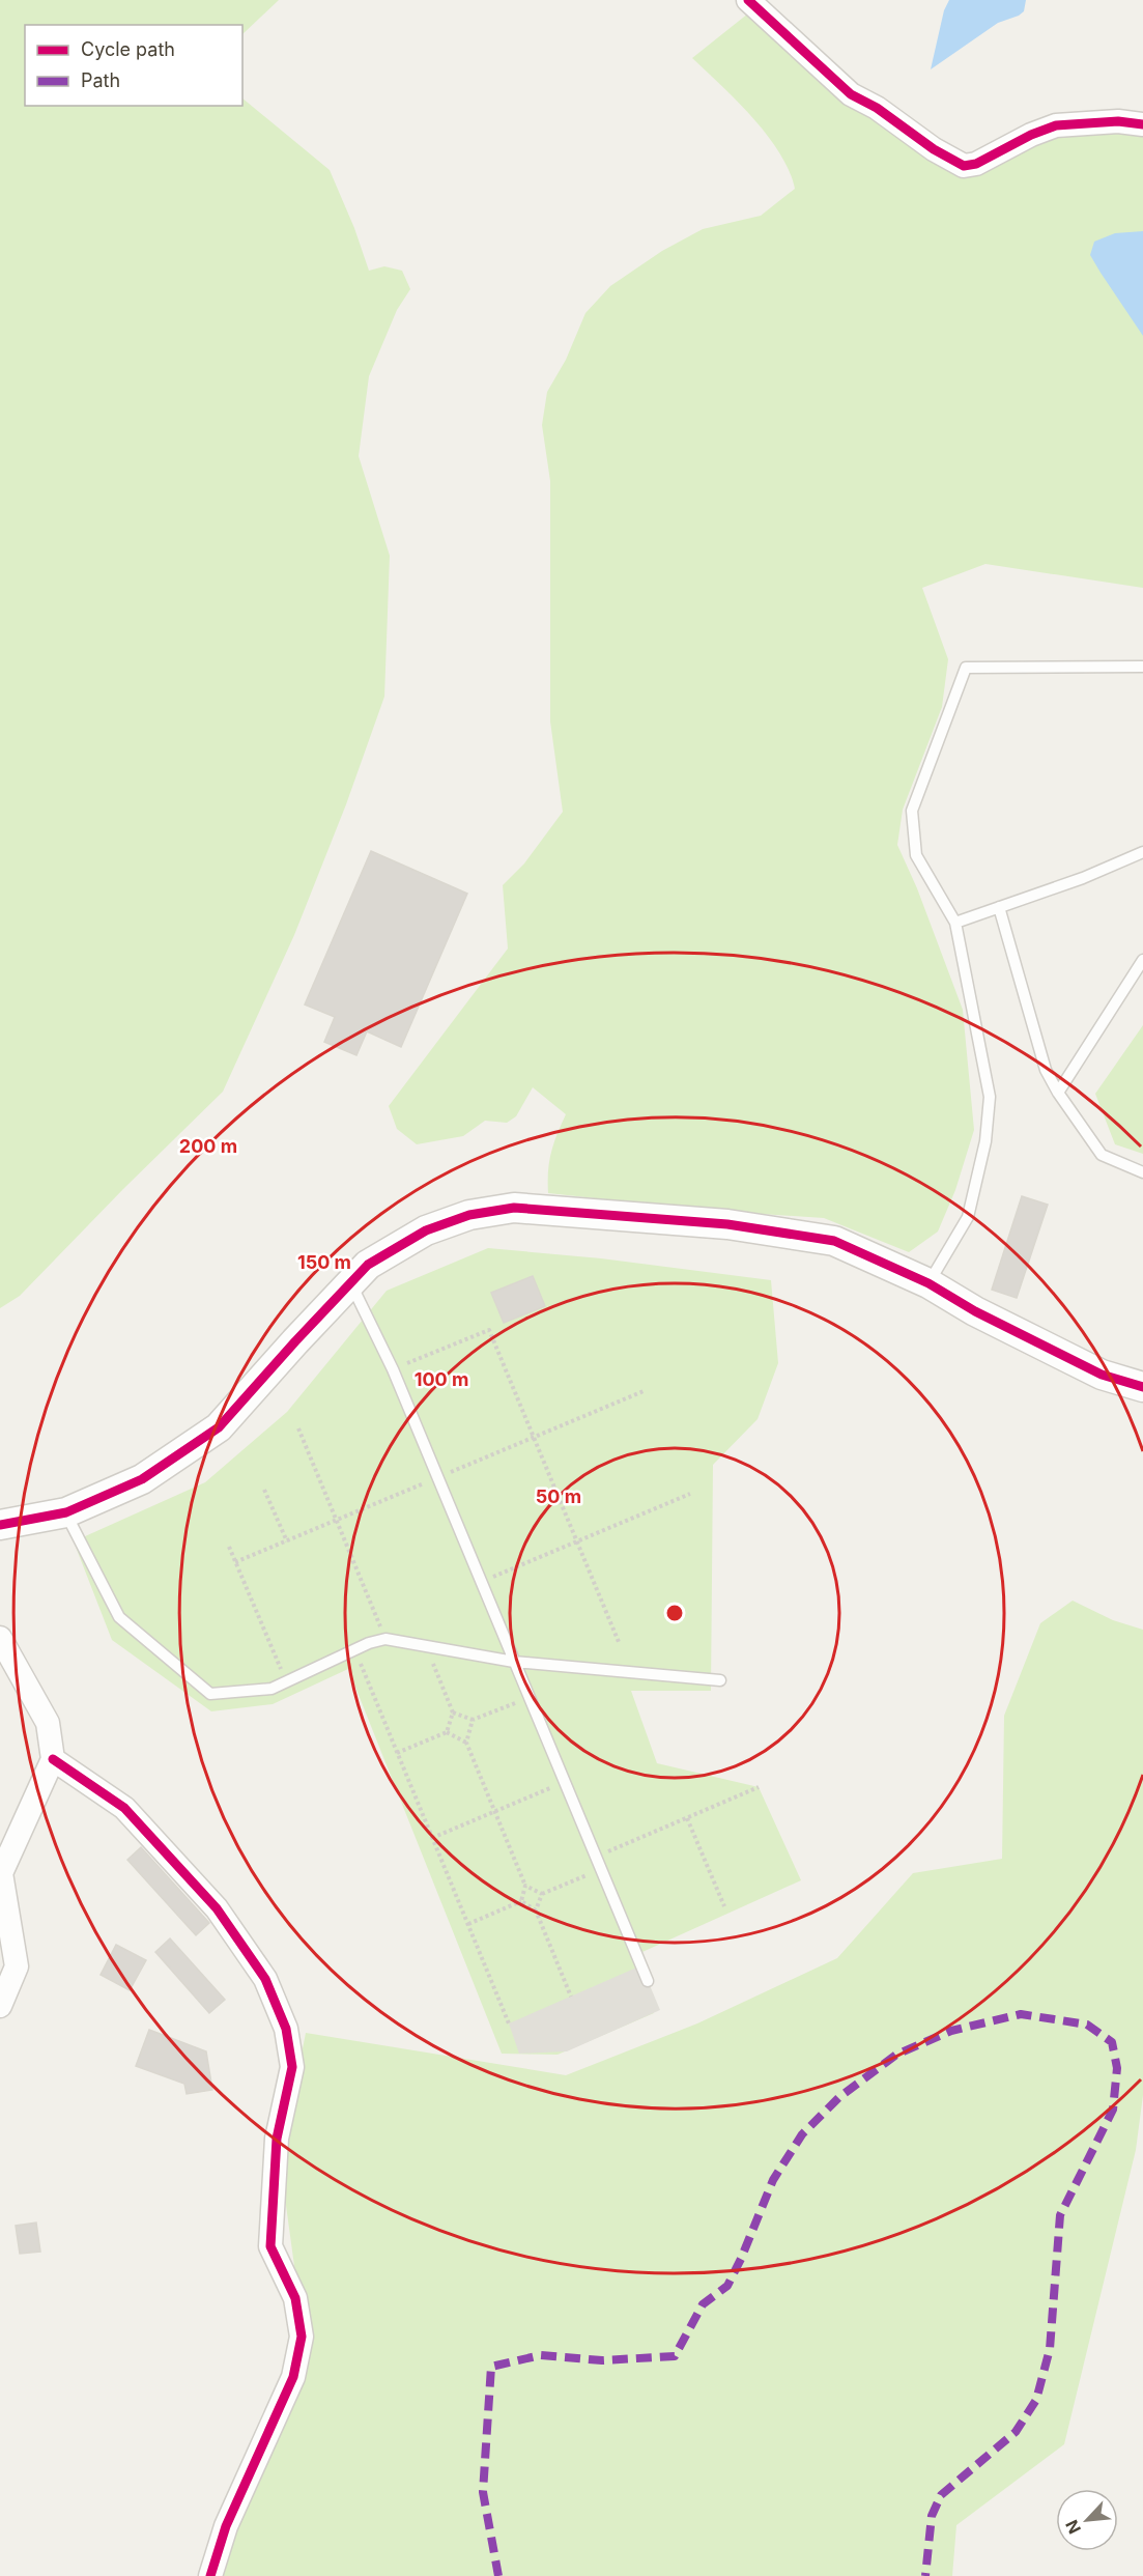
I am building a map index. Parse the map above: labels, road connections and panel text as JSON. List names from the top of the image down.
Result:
{
  "legend": ["Cycle path", "Path"],
  "north": "bottom left",
  "rings": [
    "200 m",
    "150 m",
    "100 m",
    "50 m"
  ]
}
